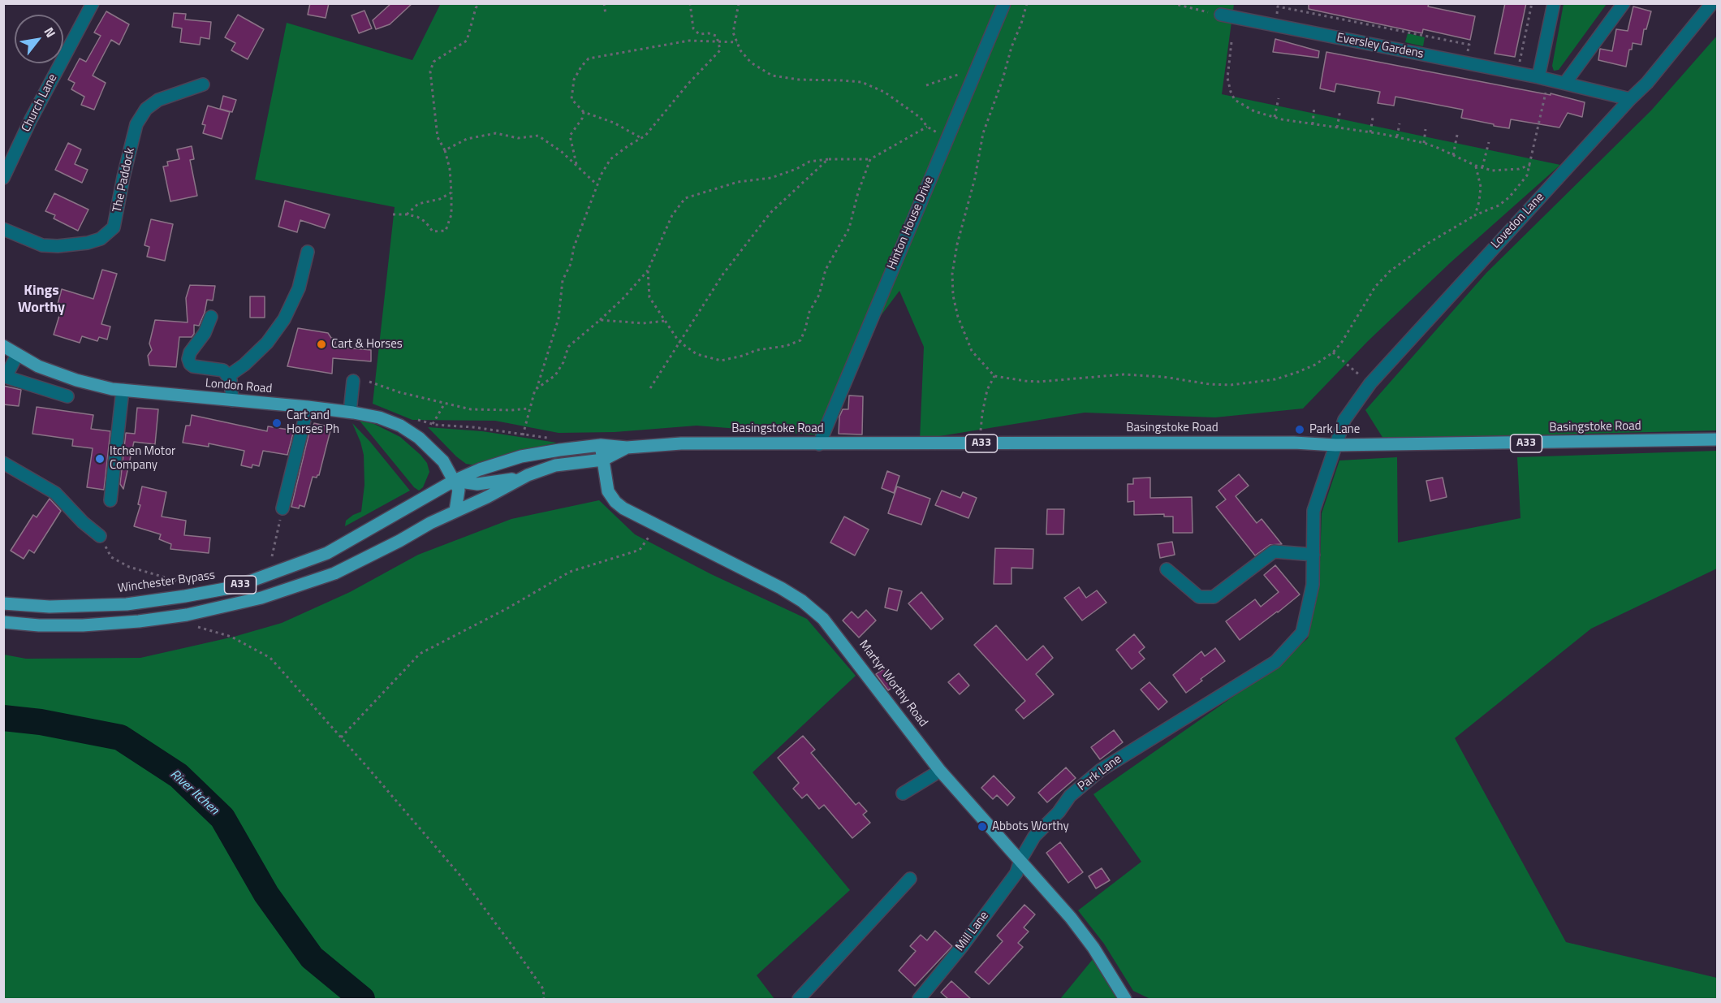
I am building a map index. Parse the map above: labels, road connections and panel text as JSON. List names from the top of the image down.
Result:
{
  "streets": {
    "main road": [
      "London Road",
      "Basingstoke Road",
      "A33",
      "Winchester Bypass",
      "Martyr Worthy Road"
    ],
    "street": [
      "Eversley Gardens",
      "Church Lane",
      "The Paddock",
      "Lovedon Lane",
      "Hinton House Drive",
      "Park Lane",
      "Mill Lane"
    ]
  },
  "crossings": [
    ["Eversley Gardens", "Lovedon Lane"],
    ["Lovedon Lane", "Basingstoke Road"],
    ["Lovedon Lane", "Park Lane"],
    ["Hinton House Drive", "Basingstoke Road"],
    ["London Road", "Basingstoke Road"],
    ["London Road", "A33"],
    ["London Road", "Winchester Bypass"],
    ["Basingstoke Road", "A33"],
    ["Basingstoke Road", "Winchester Bypass"],
    ["Basingstoke Road", "Martyr Worthy Road"],
    ["Basingstoke Road", "Park Lane"],
    ["Martyr Worthy Road", "Park Lane"],
    ["Martyr Worthy Road", "Mill Lane"],
    ["Park Lane", "Mill Lane"]
  ],
  "districts": ["Kings Worthy"],
  "water": ["River Itchen"],
  "places": [
    "Cart & Horses",
    "Cart and Horses Ph",
    "Park Lane",
    "Itchen Motor Company",
    "Abbots Worthy"
  ],
  "north": "top right"
}
